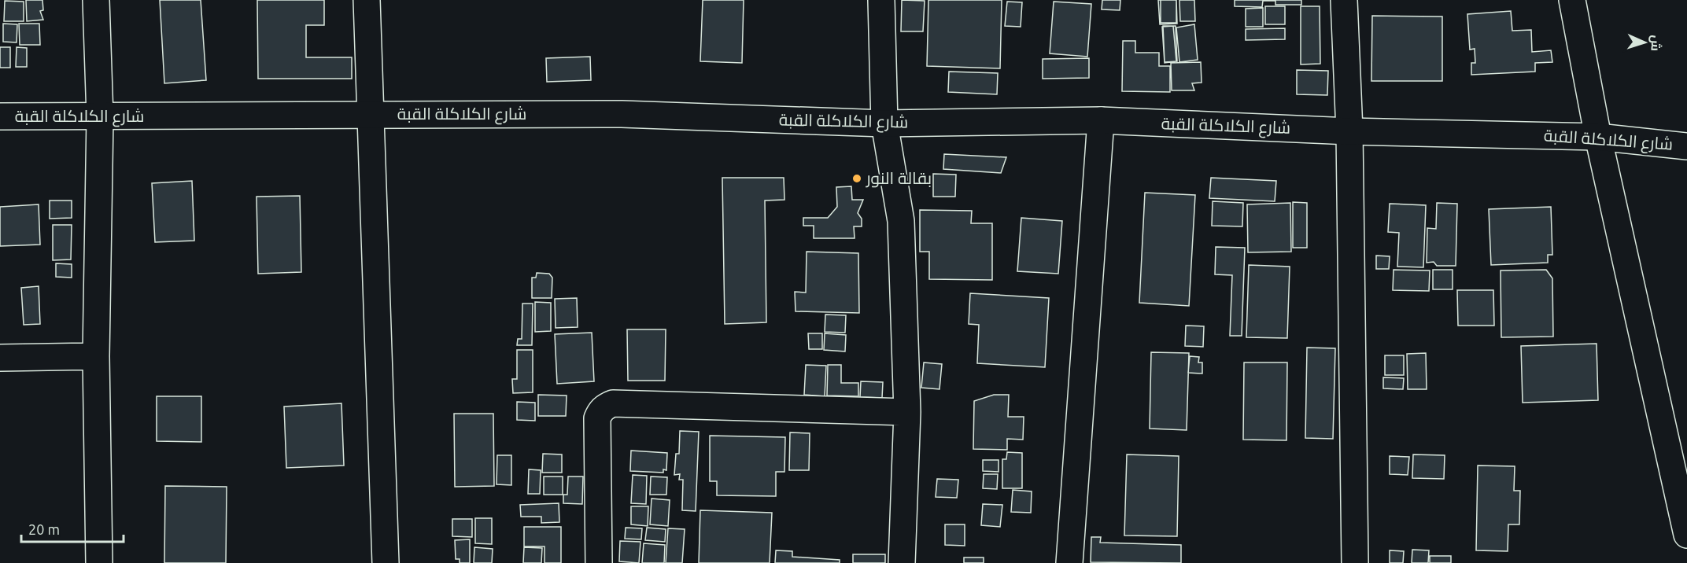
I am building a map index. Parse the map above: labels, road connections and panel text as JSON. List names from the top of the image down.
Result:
{
  "streets": {
    "street": ["شارع الكلاكلة القبة"]
  },
  "places": ["بقالة النور"],
  "scale_bar": "20 m",
  "north": "right"
}
